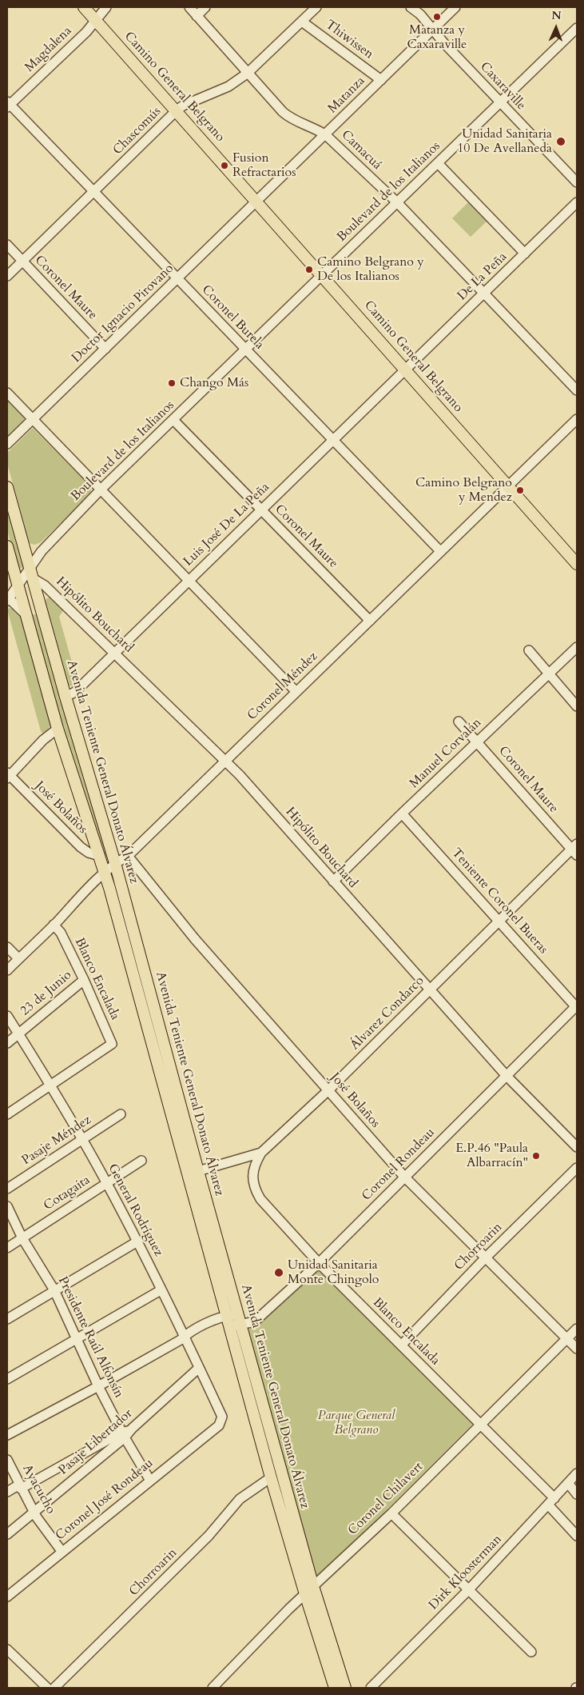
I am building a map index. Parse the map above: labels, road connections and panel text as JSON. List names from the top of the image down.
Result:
{
  "streets": {
    "main road": ["Camino General Belgrano", "Avenida Teniente General Donato Álvarez"],
    "street": [
      "Thiwissen",
      "Magdalena",
      "Caxaraville",
      "Matanza",
      "Chascomús",
      "Camacuá",
      "Boulevard de los Italianos",
      "De La Peña",
      "Coronel Maure",
      "Doctor Ignacio Pirovano",
      "Coronel Burela",
      "Luis José De La Peña",
      "Hipólito Bouchard",
      "Coronel Méndez",
      "Manuel Corvalán",
      "José Bolaños",
      "Teniente Coronel Bueras",
      "Blanco Encalada",
      "23 de Junio",
      "Álvarez Condarco",
      "Pasaje Méndez",
      "Coronel Rondeau",
      "Cotagaita",
      "General Rodríguez",
      "Chorroarin",
      "Presidente Raúl Alfonsín",
      "Pasaje Libertador",
      "Ayacucho",
      "Coronel Chilavert",
      "Coronel José Rondeau",
      "Dirk Kloosterman"
    ]
  },
  "crossings": [
    ["Thiwissen", "Matanza"],
    ["Thiwissen", "Chascomús"],
    ["Magdalena", "Camino General Belgrano"],
    ["Magdalena", "Coronel Burela"],
    ["Caxaraville", "Matanza"],
    ["Caxaraville", "Boulevard de los Italianos"],
    ["Camino General Belgrano", "Matanza"],
    ["Camino General Belgrano", "Chascomús"],
    ["Camino General Belgrano", "Boulevard de los Italianos"],
    ["Camino General Belgrano", "De La Peña"],
    ["Camino General Belgrano", "Doctor Ignacio Pirovano"],
    ["Camino General Belgrano", "Luis José De La Peña"],
    ["Camino General Belgrano", "Coronel Méndez"],
    ["Matanza", "Camacuá"],
    ["Matanza", "Doctor Ignacio Pirovano"],
    ["Chascomús", "Camacuá"],
    ["Chascomús", "Coronel Maure"],
    ["Chascomús", "Coronel Burela"],
    ["Camacuá", "Boulevard de los Italianos"],
    ["Camacuá", "De La Peña"],
    ["Boulevard de los Italianos", "Coronel Maure"],
    ["Boulevard de los Italianos", "Coronel Burela"],
    ["Boulevard de los Italianos", "Avenida Teniente General Donato Álvarez"],
    ["De La Peña", "Luis José De La Peña"],
    ["Coronel Maure", "Doctor Ignacio Pirovano"],
    ["Coronel Maure", "Luis José De La Peña"],
    ["Coronel Maure", "Coronel Méndez"],
    ["Coronel Maure", "Manuel Corvalán"],
    ["Coronel Maure", "Álvarez Condarco"],
    ["Doctor Ignacio Pirovano", "Coronel Burela"],
    ["Coronel Burela", "Luis José De La Peña"],
    ["Coronel Burela", "Coronel Méndez"],
    ["Luis José De La Peña", "Hipólito Bouchard"],
    ["Luis José De La Peña", "Avenida Teniente General Donato Álvarez"],
    ["Hipólito Bouchard", "Coronel Méndez"],
    ["Hipólito Bouchard", "Manuel Corvalán"],
    ["Hipólito Bouchard", "Avenida Teniente General Donato Álvarez"],
    ["Hipólito Bouchard", "Álvarez Condarco"],
    ["Hipólito Bouchard", "Coronel Rondeau"],
    ["Coronel Méndez", "Avenida Teniente General Donato Álvarez"],
    ["Coronel Méndez", "José Bolaños"],
    ["Coronel Méndez", "Blanco Encalada"],
    ["Manuel Corvalán", "Teniente Coronel Bueras"],
    ["Avenida Teniente General Donato Álvarez", "José Bolaños"],
    ["Avenida Teniente General Donato Álvarez", "Álvarez Condarco"],
    ["Avenida Teniente General Donato Álvarez", "Coronel Rondeau"],
    ["Avenida Teniente General Donato Álvarez", "Chorroarin"],
    ["Avenida Teniente General Donato Álvarez", "Coronel Chilavert"],
    ["José Bolaños", "Álvarez Condarco"],
    ["José Bolaños", "Coronel Rondeau"],
    ["José Bolaños", "Chorroarin"],
    ["José Bolaños", "Coronel Chilavert"],
    ["Teniente Coronel Bueras", "Álvarez Condarco"],
    ["Teniente Coronel Bueras", "Coronel Rondeau"],
    ["Blanco Encalada", "23 de Junio"],
    ["Blanco Encalada", "Álvarez Condarco"],
    ["Blanco Encalada", "Coronel Rondeau"],
    ["Blanco Encalada", "General Rodríguez"],
    ["Blanco Encalada", "Chorroarin"],
    ["Blanco Encalada", "Coronel Chilavert"],
    ["Blanco Encalada", "Dirk Kloosterman"],
    ["23 de Junio", "General Rodríguez"],
    ["Pasaje Méndez", "General Rodríguez"],
    ["Coronel Rondeau", "General Rodríguez"],
    ["Coronel Rondeau", "Presidente Raúl Alfonsín"],
    ["Cotagaita", "General Rodríguez"],
    ["Cotagaita", "Presidente Raúl Alfonsín"],
    ["General Rodríguez", "Pasaje Libertador"],
    ["General Rodríguez", "Coronel José Rondeau"],
    ["Presidente Raúl Alfonsín", "Pasaje Libertador"],
    ["Presidente Raúl Alfonsín", "Coronel José Rondeau"],
    ["Pasaje Libertador", "Ayacucho"],
    ["Ayacucho", "Coronel José Rondeau"]
  ],
  "parks": ["Parque General Belgrano"],
  "places": [
    "Matanza y Caxaraville",
    "Unidad Sanitaria 10 De Avellaneda",
    "Fusion Refractarios",
    "Camino Belgrano y De los Italianos",
    "Chango Más",
    "Camino Belgrano y Mendez",
    "E.P.46 \"Paula Albarracín\"",
    "Unidad Sanitaria Monte Chingolo"
  ],
  "north": "top"
}
